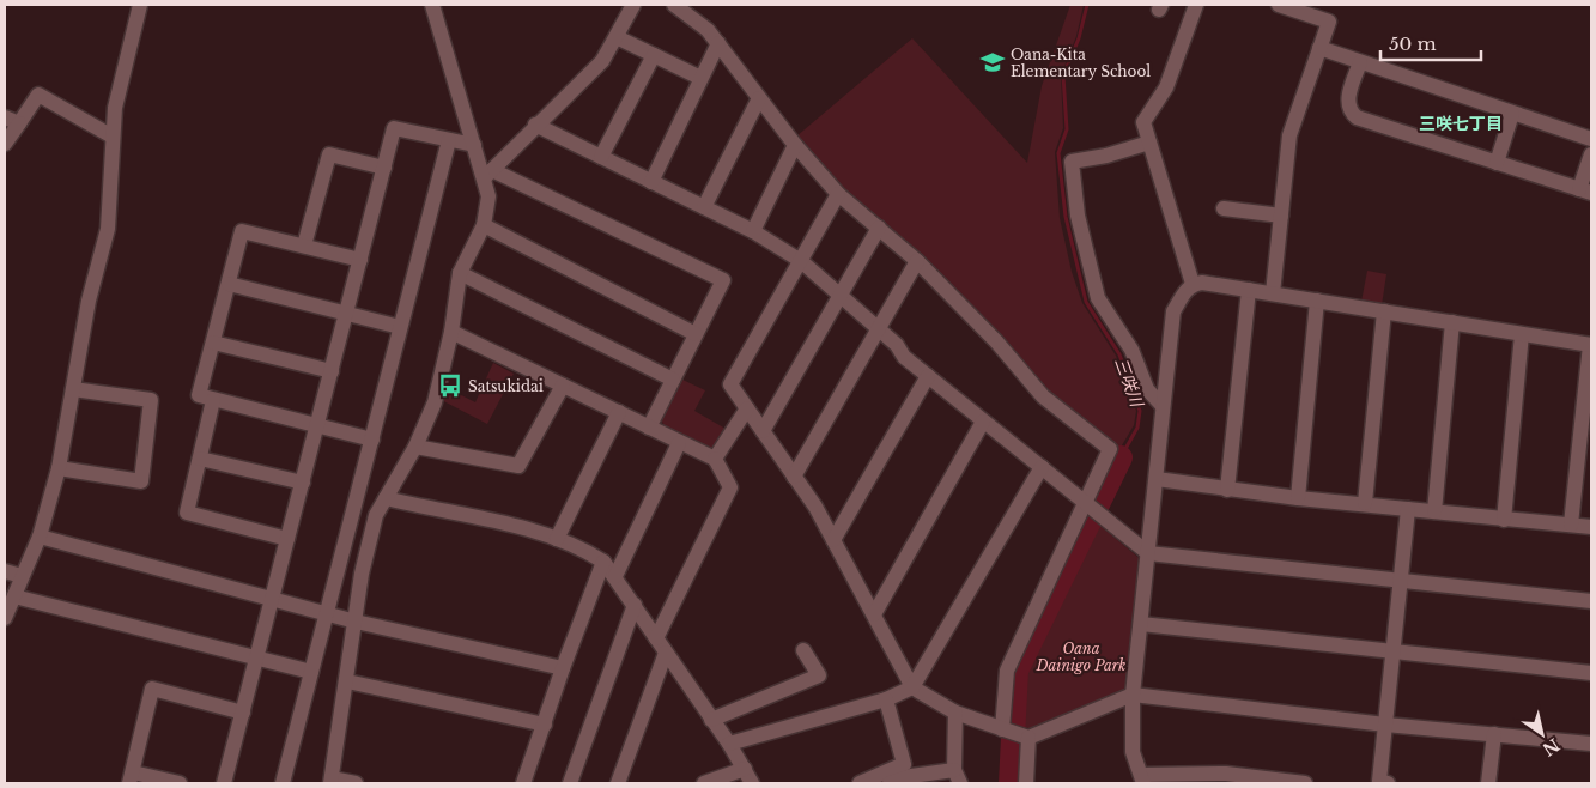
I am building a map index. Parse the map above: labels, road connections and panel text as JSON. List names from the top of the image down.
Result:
{
  "districts": ["三咲七丁目"],
  "water": ["三咲川"],
  "parks": ["Oana Dainigo Park"],
  "places": {
    "school or university": ["Oana-Kita Elementary School"],
    "bus stop": ["Satsukidai"]
  },
  "scale_bar": "50 m",
  "north": "bottom right"
}
